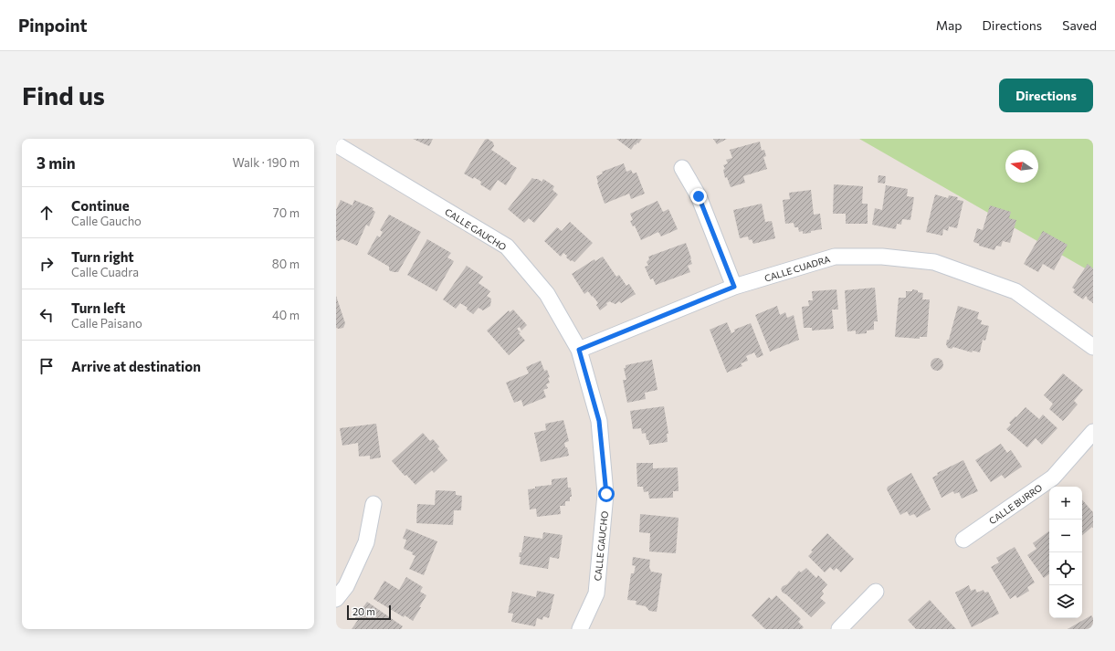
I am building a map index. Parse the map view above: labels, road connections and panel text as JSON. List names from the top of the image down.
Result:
{
  "streets": {
    "street": ["CALLE GAUCHO", "CALLE CUADRA", "CALLE BURRO"]
  },
  "crossings": [
    ["CALLE GAUCHO", "CALLE CUADRA"]
  ],
  "scale_bar": "20 m",
  "north": "left",
  "page": {
    "header": "Pinpoint",
    "nav": ["Map", "Directions", "Saved"],
    "buttons": "Directions",
    "title": "Find us",
    "heading": ["3 min", "Walk · 190 m"],
    "list": [
      ["Continue", "Calle Gaucho", "70 m"],
      ["Turn right", "Calle Cuadra", "80 m"],
      ["Turn left", "Calle Paisano", "40 m"],
      "Arrive at destination"
    ],
    "map_buttons": ["+", "−"],
    "scale": "20 m"
  }
}
